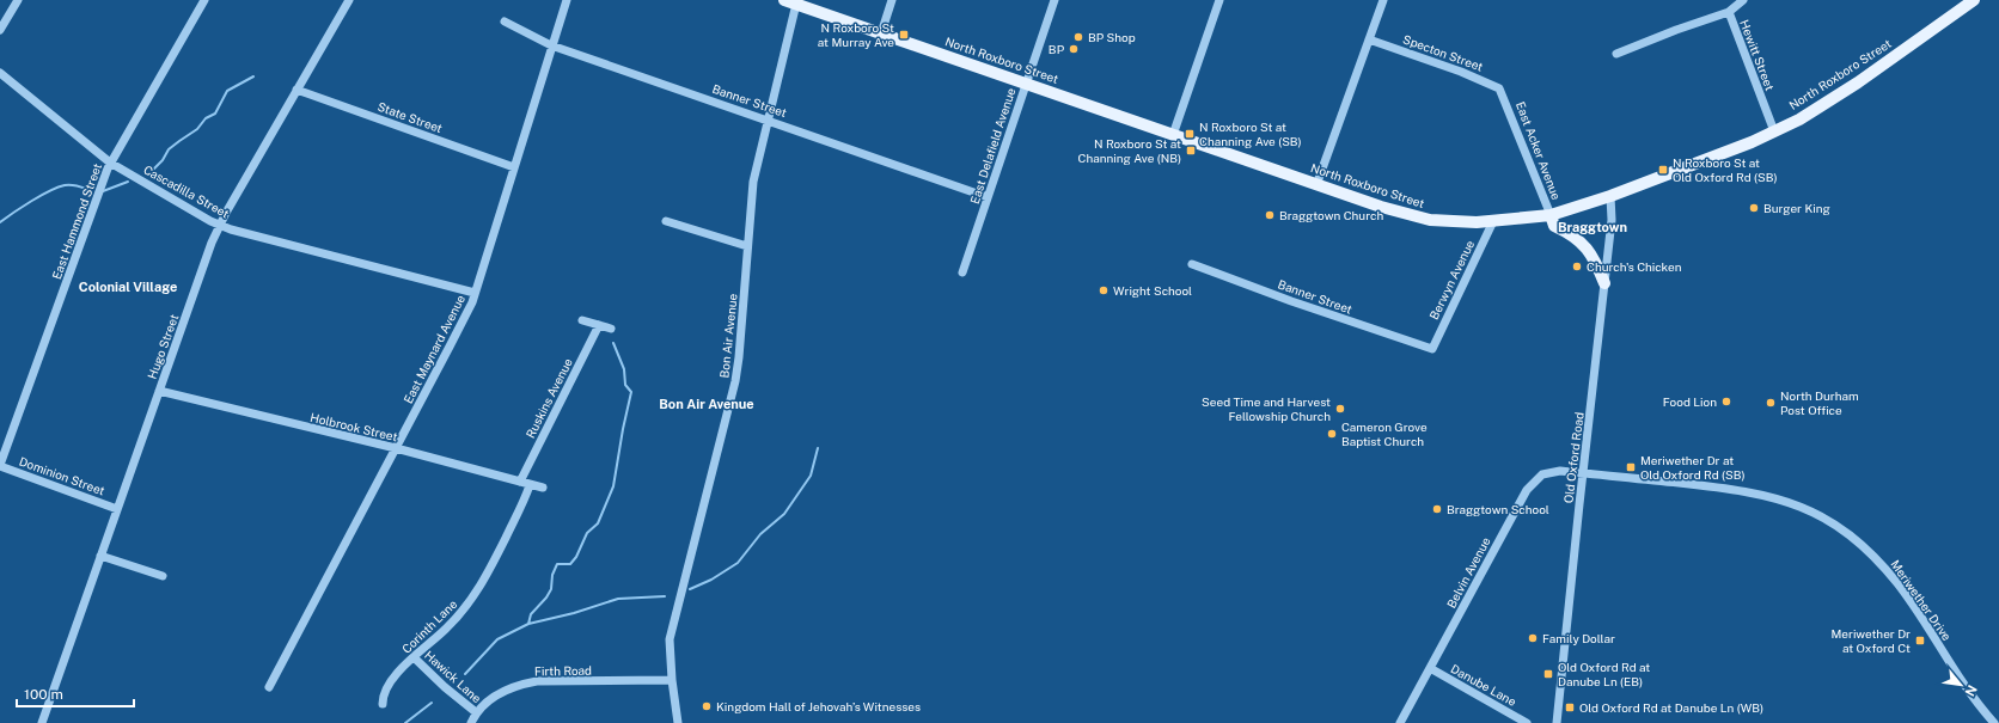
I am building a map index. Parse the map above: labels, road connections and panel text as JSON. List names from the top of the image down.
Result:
{
  "streets": {
    "main road": ["North Roxboro Street"],
    "street": [
      "Specton Street",
      "Hewitt Street",
      "Banner Street",
      "State Street",
      "East Delafield Avenue",
      "East Acker Avenue",
      "Cascadilla Street",
      "East Hammond Street",
      "Berwyn Avenue",
      "Bon Air Avenue",
      "Hugo Street",
      "East Maynard Avenue",
      "Ruskins Avenue",
      "Holbrook Street",
      "Old Oxford Road",
      "Dominion Street",
      "Belvin Avenue",
      "Meriwether Drive",
      "Corinth Lane",
      "Firth Road",
      "Hawick Lane",
      "Danube Lane"
    ]
  },
  "crossings": [
    ["Specton Street", "East Acker Avenue"],
    ["Hewitt Street", "North Roxboro Street"],
    ["North Roxboro Street", "East Delafield Avenue"],
    ["North Roxboro Street", "East Acker Avenue"],
    ["North Roxboro Street", "Berwyn Avenue"],
    ["North Roxboro Street", "Bon Air Avenue"],
    ["North Roxboro Street", "Old Oxford Road"],
    ["Banner Street", "East Delafield Avenue"],
    ["Banner Street", "Berwyn Avenue"],
    ["Banner Street", "Bon Air Avenue"],
    ["Banner Street", "East Maynard Avenue"],
    ["State Street", "Hugo Street"],
    ["State Street", "East Maynard Avenue"],
    ["Cascadilla Street", "East Hammond Street"],
    ["Cascadilla Street", "Hugo Street"],
    ["Cascadilla Street", "East Maynard Avenue"],
    ["East Hammond Street", "Dominion Street"],
    ["Bon Air Avenue", "Firth Road"],
    ["Hugo Street", "Holbrook Street"],
    ["Hugo Street", "Dominion Street"],
    ["East Maynard Avenue", "Holbrook Street"],
    ["Ruskins Avenue", "Holbrook Street"],
    ["Holbrook Street", "Corinth Lane"],
    ["Old Oxford Road", "Belvin Avenue"],
    ["Old Oxford Road", "Meriwether Drive"],
    ["Belvin Avenue", "Meriwether Drive"],
    ["Belvin Avenue", "Danube Lane"],
    ["Corinth Lane", "Hawick Lane"],
    ["Firth Road", "Hawick Lane"]
  ],
  "districts": ["Braggtown", "Colonial Village", "Bon Air Avenue"],
  "places": {
    "transit": [
      "N Roxboro St at Murray Ave",
      "N Roxboro St at Channing Ave (SB)",
      "N Roxboro St at Channing Ave (NB)",
      "N Roxboro St at Old Oxford Rd (SB)",
      "Meriwether Dr at Old Oxford Rd (SB)",
      "Meriwether Dr at Oxford Ct",
      "Old Oxford Rd at Danube Ln (EB)",
      "Old Oxford Rd at Danube Ln (WB)"
    ],
    "other": [
      "BP Shop",
      "BP",
      "Burger King",
      "Braggtown Church",
      "Church's Chicken",
      "Wright School",
      "Food Lion",
      "North Durham Post Office",
      "Seed Time and Harvest Fellowship Church",
      "Cameron Grove Baptist Church",
      "Braggtown School",
      "Family Dollar",
      "Kingdom Hall of Jehovah’s Witnesses"
    ]
  },
  "scale_bar": "100 m",
  "north": "bottom right"
}
